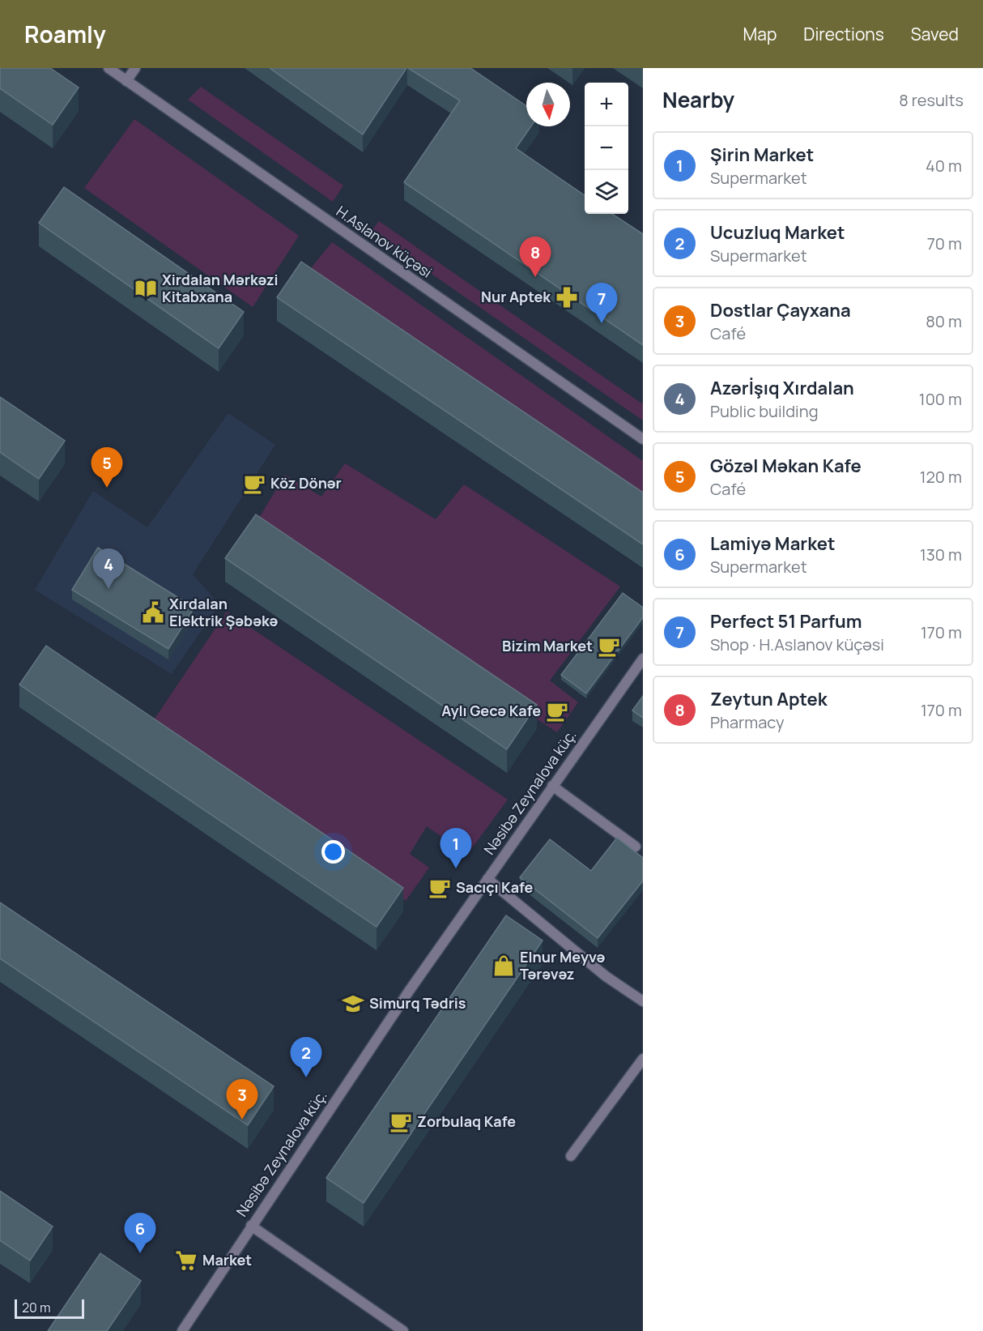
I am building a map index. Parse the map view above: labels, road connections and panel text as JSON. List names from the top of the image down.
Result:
{
  "streets": {
    "street": ["H.Aslanov küçəsi", "Nəsibə Zeynalova küç."]
  },
  "places": {
    "library": ["Xirdalan Mərkəzi Kitabxana"],
    "pharmacy": ["Nur Aptek"],
    "cafe": [
      "Köz Dönər",
      "Bizim Market",
      "Aylı Gecə Kafe",
      "Sacıçı Kafe",
      "Zorbulaq Kafe"
    ],
    "public building": ["Xırdalan Elektrik Şəbəkə"],
    "shop": ["Elnur Meyvə Tərəvəz"],
    "school or university": ["Simurq Tədris"],
    "supermarket": ["Market"]
  },
  "scale_bar": "20 m",
  "north": "bottom",
  "page": {
    "header": "Roamly",
    "nav": ["Map", "Directions", "Saved"],
    "heading": ["Nearby", "8 results"],
    "map_buttons": ["+", "−"],
    "list": [
      {
        "mark": "1",
        "name": "Şirin Market",
        "note": "Supermarket",
        "value": "40 m"
      },
      {
        "mark": "2",
        "name": "Ucuzluq Market",
        "note": "Supermarket",
        "value": "70 m"
      },
      {
        "mark": "3",
        "name": "Dostlar Çayxana",
        "note": "Café",
        "value": "80 m"
      },
      {
        "mark": "4",
        "name": "Azərİşıq Xırdalan",
        "note": "Public building",
        "value": "100 m"
      },
      {
        "mark": "5",
        "name": "Gözəl Məkan Kafe",
        "note": "Café",
        "value": "120 m"
      },
      {
        "mark": "6",
        "name": "Lamiyə Market",
        "note": "Supermarket",
        "value": "130 m"
      },
      {
        "mark": "7",
        "name": "Perfect 51 Parfum",
        "note": "Shop · H.Aslanov küçəsi",
        "value": "170 m"
      },
      {
        "mark": "8",
        "name": "Zeytun Aptek",
        "note": "Pharmacy",
        "value": "170 m"
      }
    ],
    "pins": [
      "8",
      "7",
      "5",
      "4",
      "1",
      "2",
      "3",
      "6"
    ],
    "scale": "20 m"
  }
}
